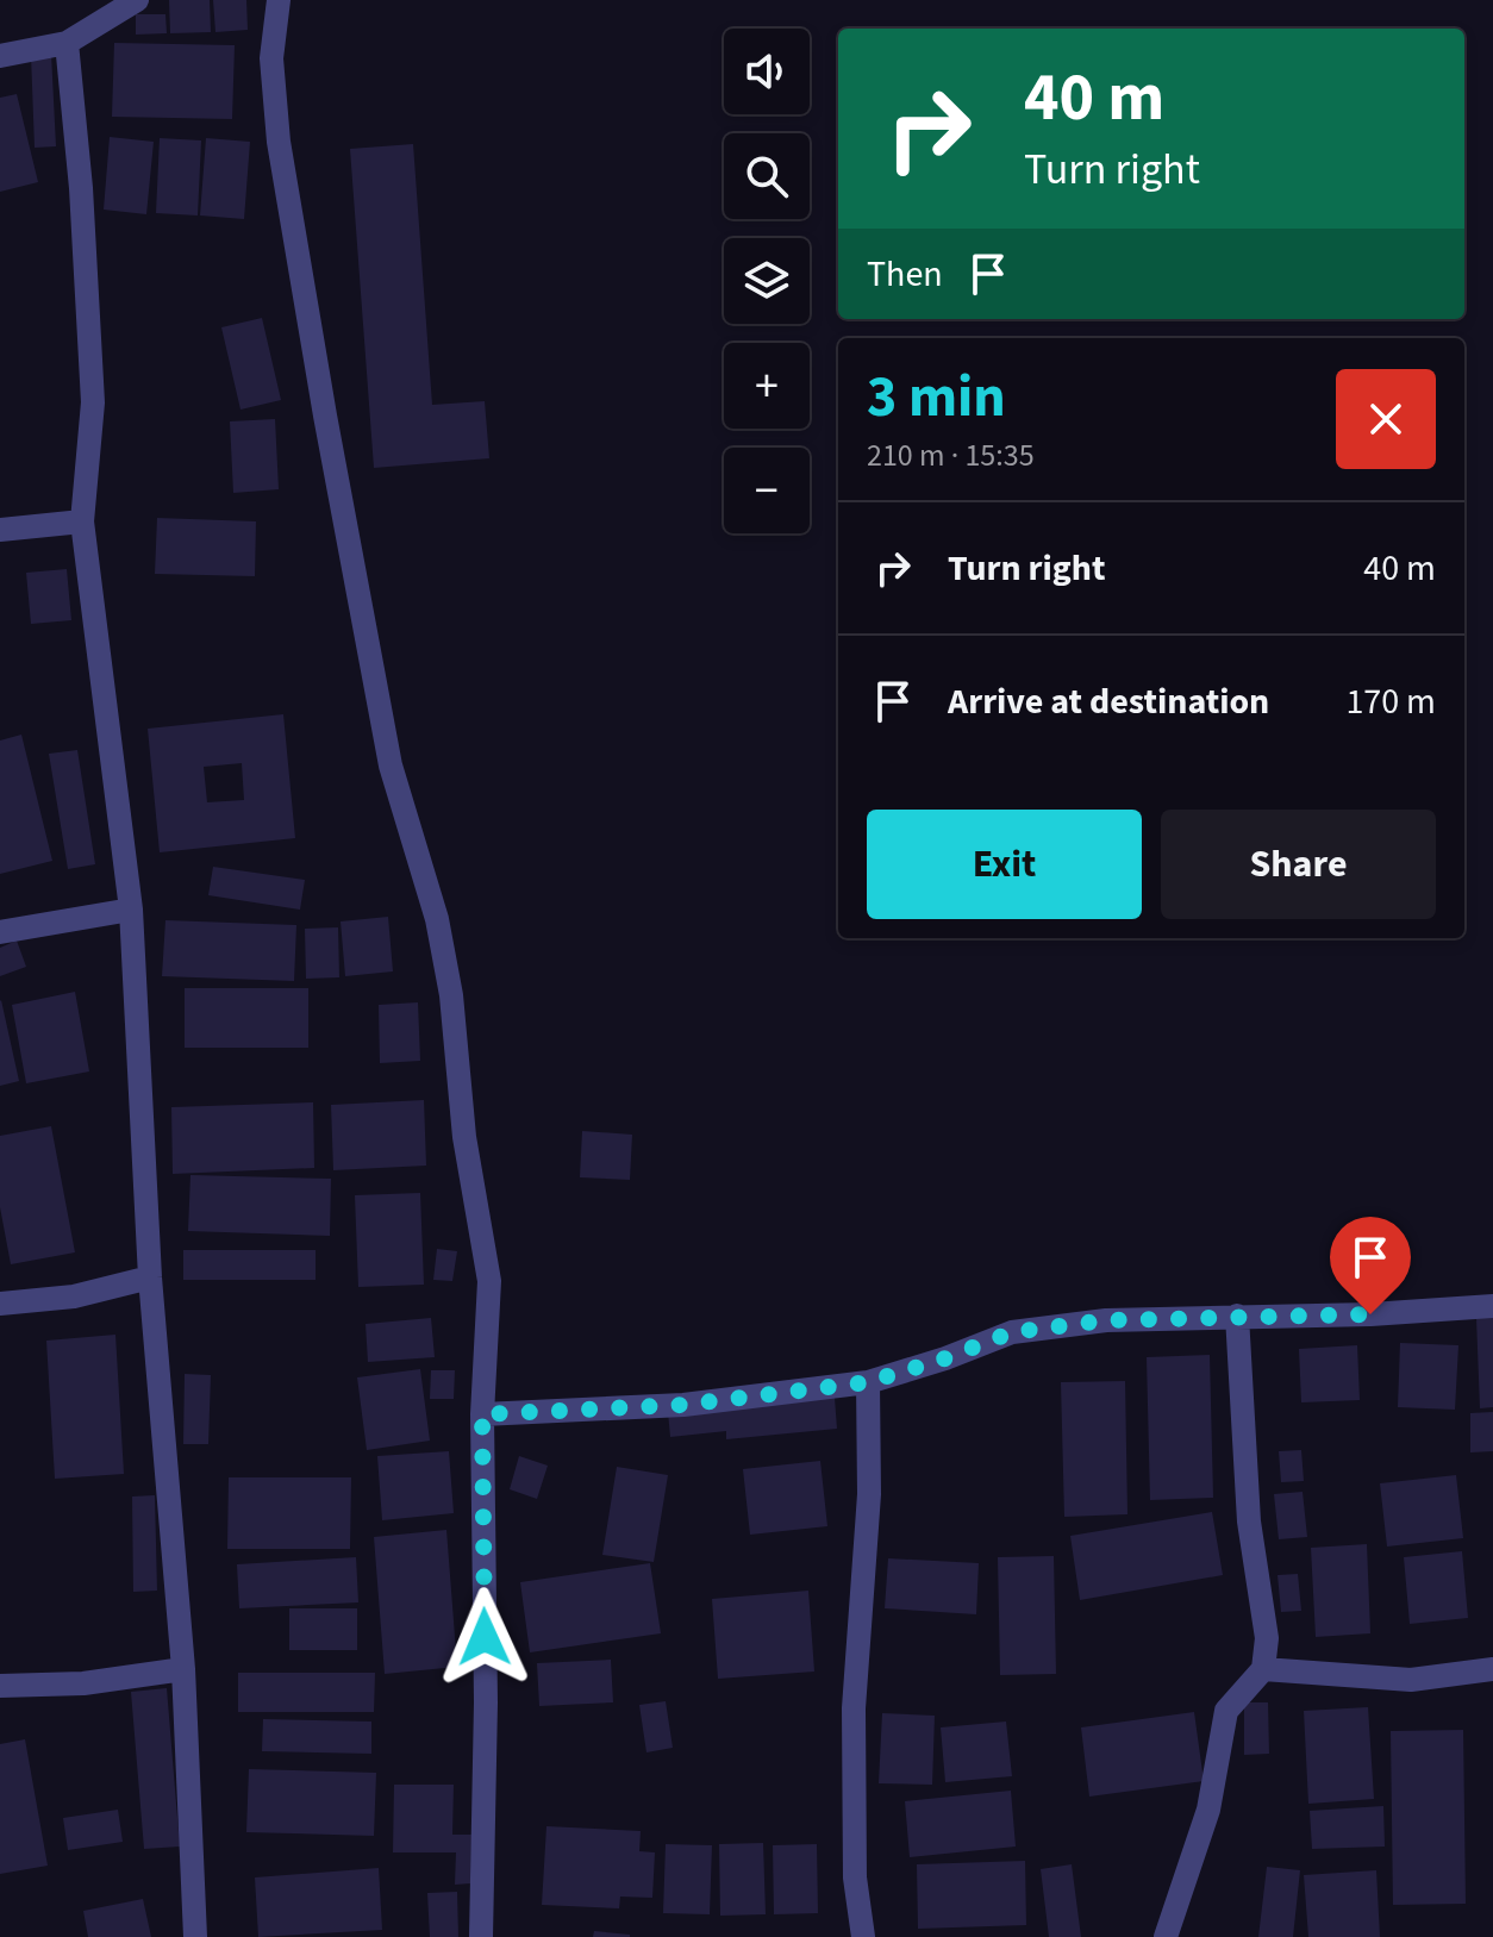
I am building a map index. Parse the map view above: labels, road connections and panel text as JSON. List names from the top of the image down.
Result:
{
  "page": {
    "map_buttons": ["+", "−"],
    "turn": ["40 m", "Turn right"],
    "then": "Then",
    "heading": ["3 min", "210 m · 15:35"],
    "list": [
      {
        "name": "Turn right",
        "value": "40 m"
      },
      {
        "name": "Arrive at destination",
        "value": "170 m"
      }
    ],
    "buttons": ["Exit", "Share"]
  }
}
